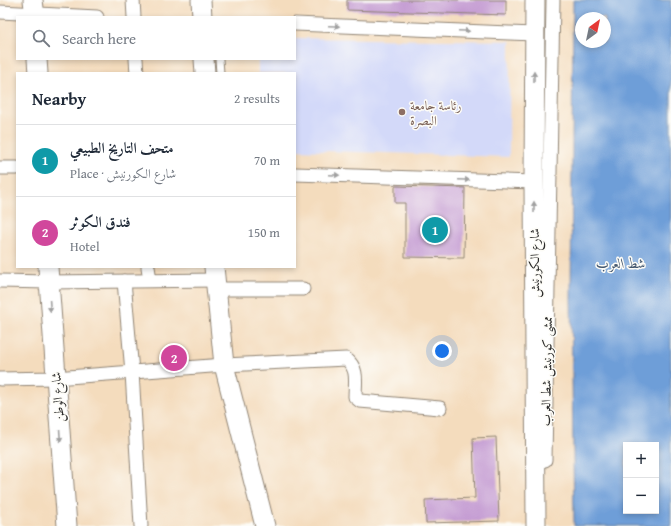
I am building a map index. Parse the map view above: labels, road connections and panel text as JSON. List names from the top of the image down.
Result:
{
  "streets": {
    "main road": ["شارع الكورنيش", "شارع الوطن"],
    "street": ["ممشى كورنيش شط العرب"]
  },
  "one_way": ["شارع الكورنيش"],
  "water": ["شط العرب"],
  "places": ["رئاسة جامعة البصرة"],
  "north": "top right",
  "page": {
    "search": "Search here",
    "heading": ["Nearby", "2 results"],
    "list": [
      {
        "mark": "1",
        "name": "متحف التاريخ الطبيعي",
        "note": "Place · شارع الكورنيش",
        "value": "70 m"
      },
      {
        "mark": "2",
        "name": "فندق الكوثر",
        "note": "Hotel",
        "value": "150 m"
      }
    ],
    "pins": ["1", "2"],
    "map_buttons": ["+", "−"]
  }
}
